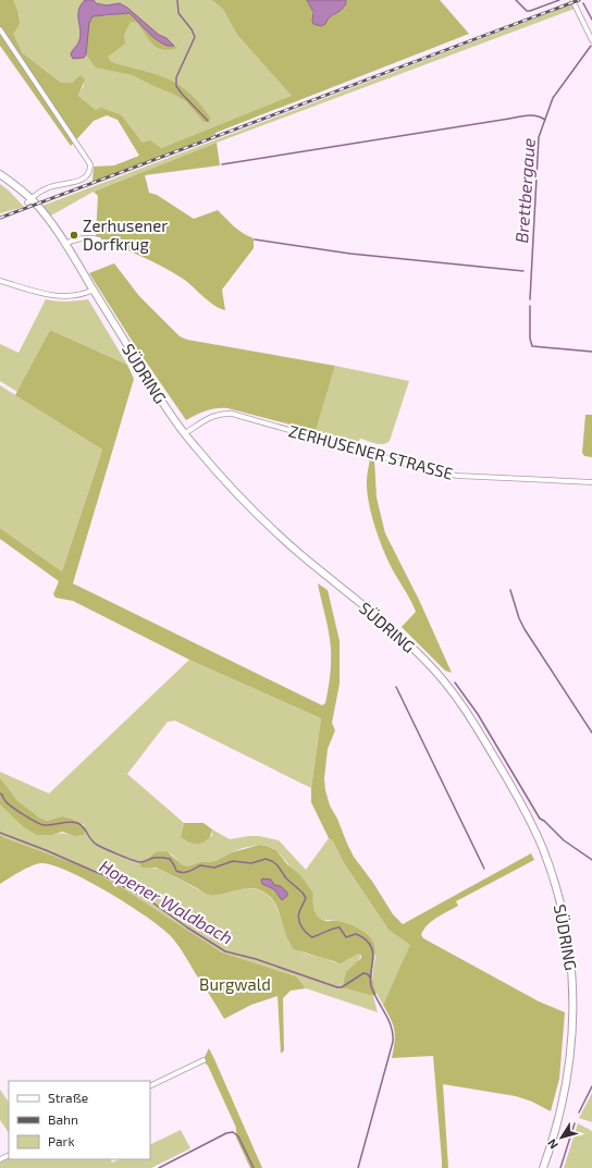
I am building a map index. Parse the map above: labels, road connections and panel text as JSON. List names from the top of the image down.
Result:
{
  "streets": {
    "main road": ["SÜDRING"],
    "street": ["ZERHUSENER STRASSE"]
  },
  "crossings": [
    ["SÜDRING", "ZERHUSENER STRASSE"]
  ],
  "water": ["Brettbergaue", "Hopener Waldbach"],
  "parks": ["Burgwald"],
  "places": ["Zerhusener Dorfkrug"],
  "legend": ["Straße", "Bahn", "Park"],
  "north": "bottom left"
}
